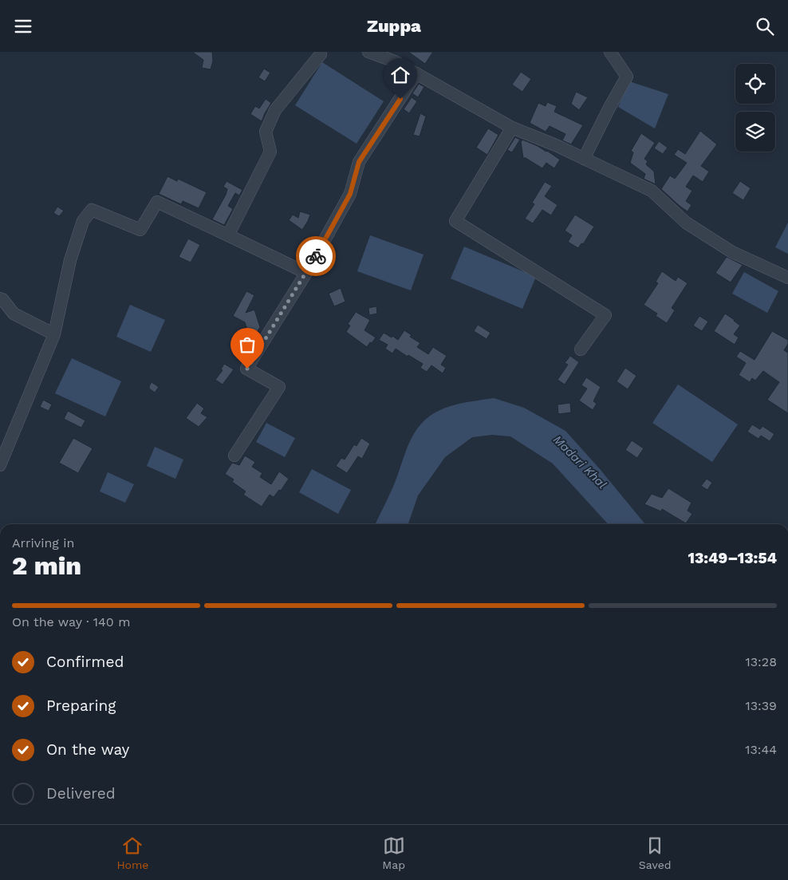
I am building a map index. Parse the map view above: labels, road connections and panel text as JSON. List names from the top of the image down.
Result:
{
  "water": ["Madari Khal"],
  "page": {
    "header": "Zuppa",
    "heading": ["2 min", "Arriving in", "13:49–13:54"],
    "bar": "On the way · 140 m",
    "list": [
      ["Confirmed", "13:28"],
      ["Preparing", "13:39"],
      ["On the way", "13:44"],
      "Delivered"
    ],
    "tabs": ["Home", "Map", "Saved"]
  }
}
